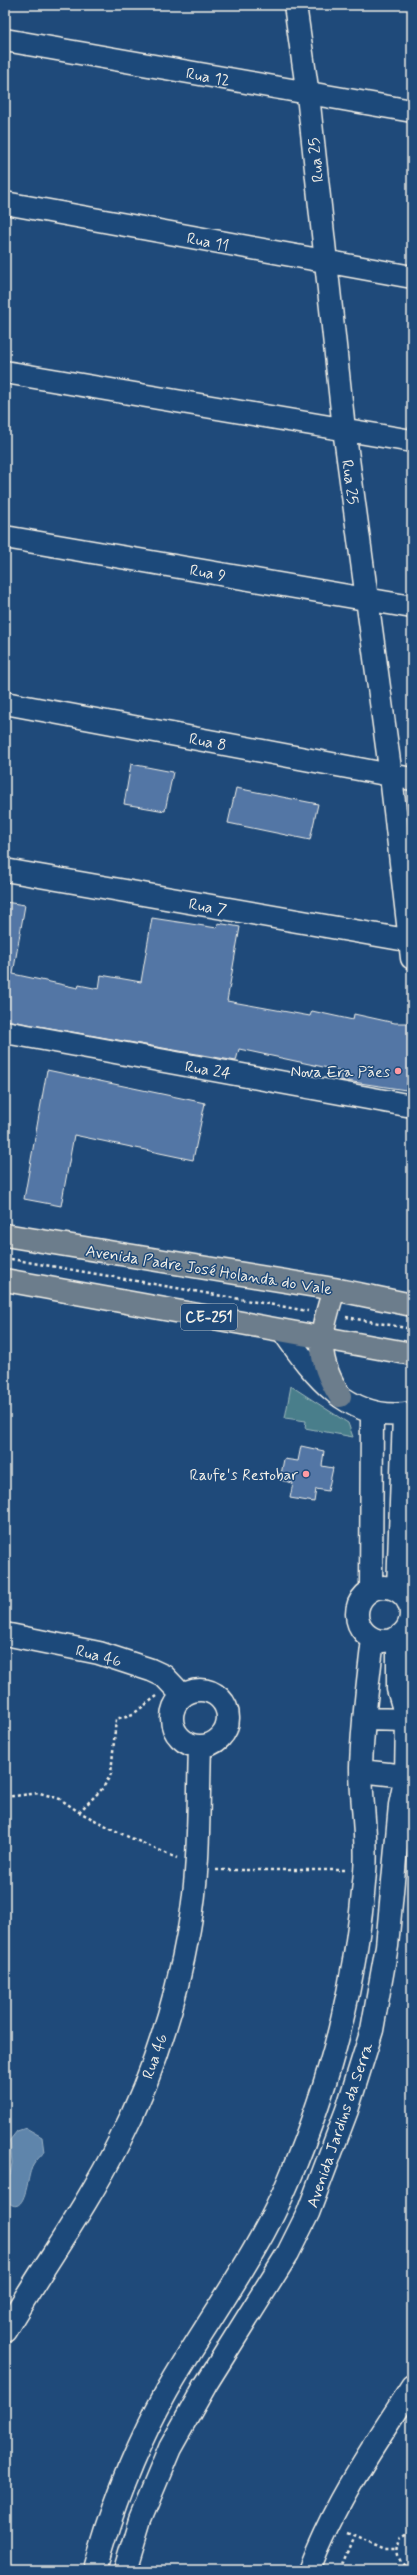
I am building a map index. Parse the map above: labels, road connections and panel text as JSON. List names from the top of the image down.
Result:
{
  "streets": {
    "main road": ["Avenida Padre José Holanda do Vale", "CE-251"],
    "street": [
      "Rua 12",
      "Rua 25",
      "Rua 11",
      "Rua 9",
      "Rua 8",
      "Rua 7",
      "Rua 24",
      "Rua 46",
      "Avenida Jardins da Serra"
    ]
  },
  "crossings": [
    ["Rua 12", "Rua 25"],
    ["Rua 25", "Rua 11"],
    ["Rua 25", "Rua 9"],
    ["Rua 25", "Rua 8"],
    ["Rua 25", "Rua 7"]
  ],
  "places": ["Nova Era Pães", "Raufe's Restobar"]
}
